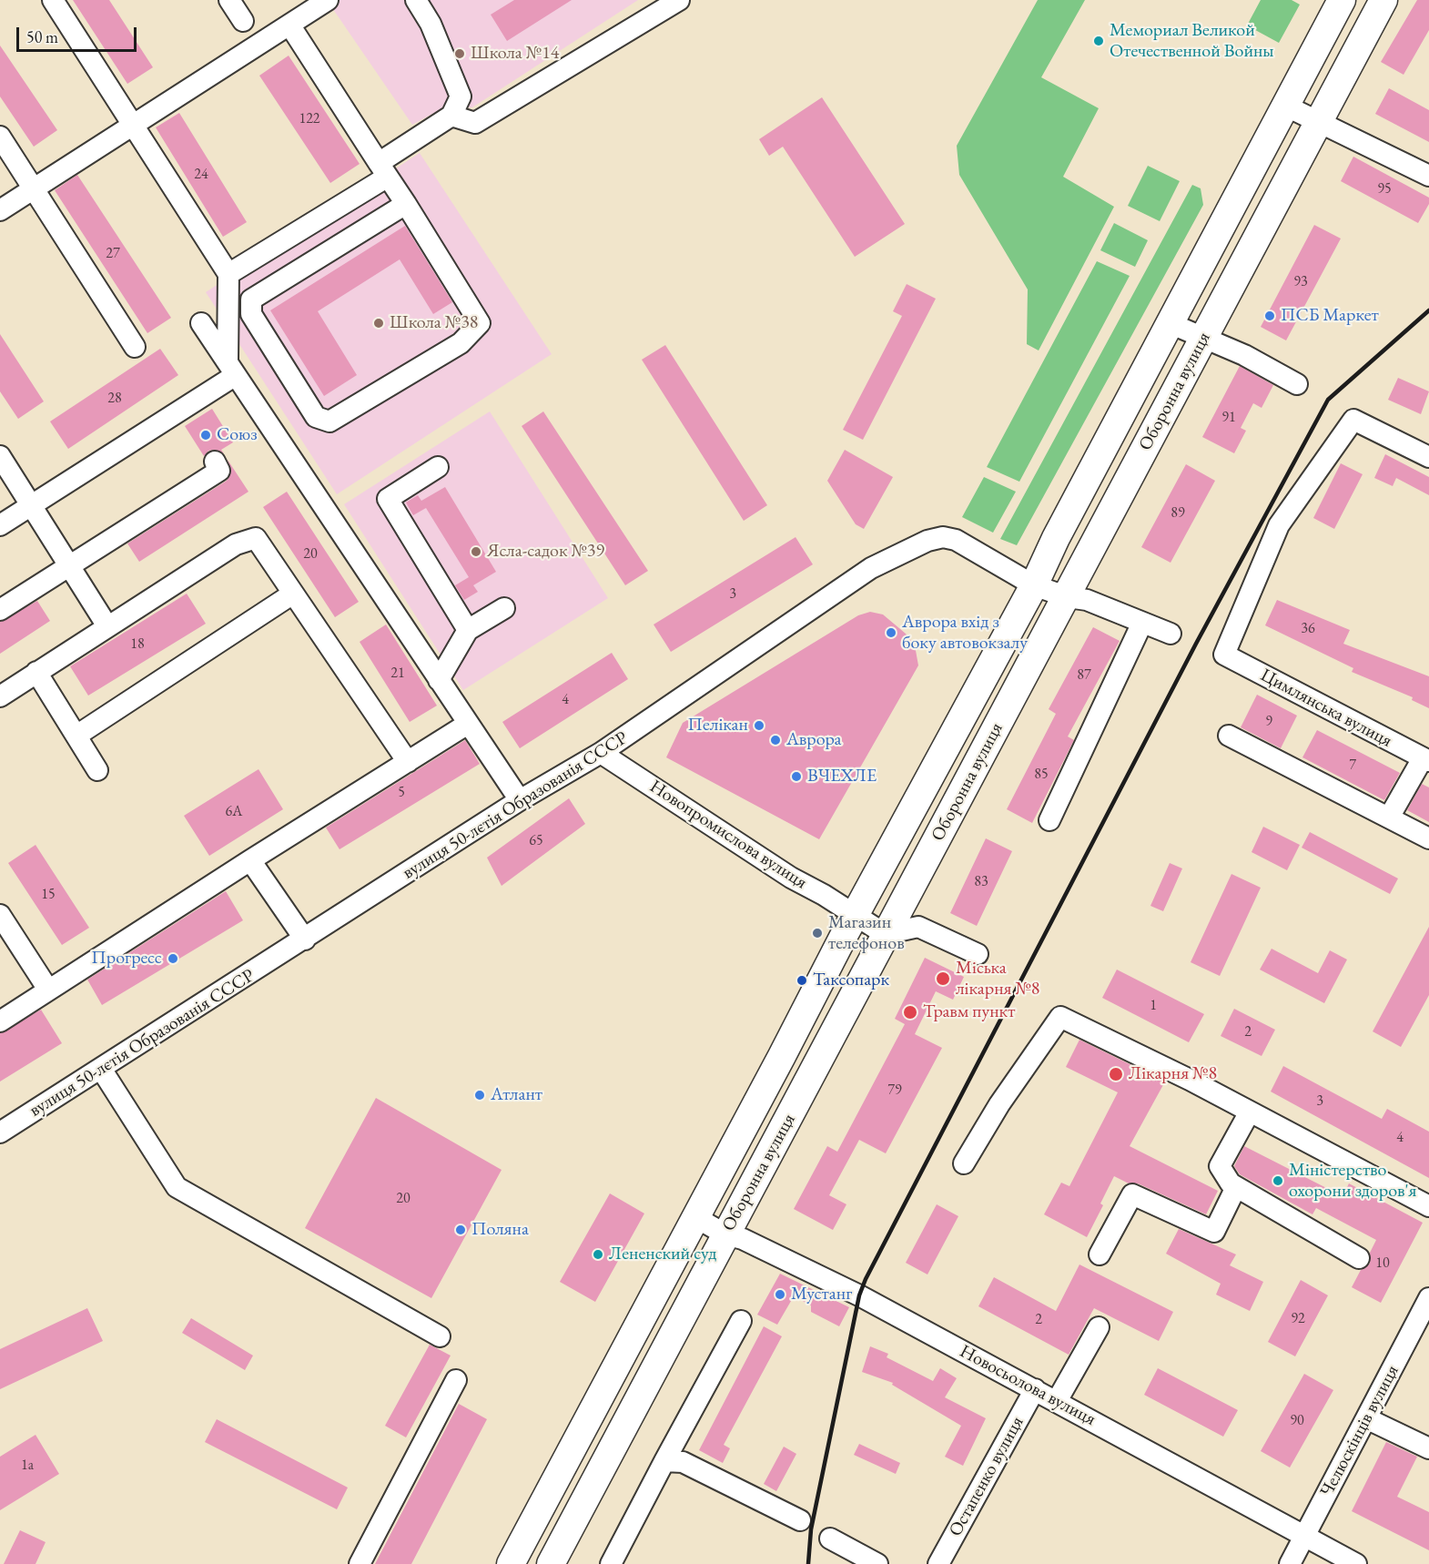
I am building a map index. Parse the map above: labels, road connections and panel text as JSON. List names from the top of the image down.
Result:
{
  "streets": {
    "main road": ["Оборонна вулиця"],
    "street": [
      "Цимлянська вулиця",
      "вулиця 50-лєтія Образованія СССР",
      "Новопромислова вулиця",
      "Новосьолова вулиця",
      "Челюскінців вулиця",
      "Остапенко вулиця"
    ]
  },
  "crossings": [
    ["Оборонна вулиця", "вулиця 50-лєтія Образованія СССР"],
    ["Оборонна вулиця", "Новопромислова вулиця"],
    ["Оборонна вулиця", "Новосьолова вулиця"],
    ["вулиця 50-лєтія Образованія СССР", "Новопромислова вулиця"],
    ["Новосьолова вулиця", "Челюскінців вулиця"],
    ["Новосьолова вулиця", "Остапенко вулиця"]
  ],
  "places": [
    "Мемориал Великой Отечественной Войны",
    "Школа №14",
    "ПСБ Маркет",
    "Школа №38",
    "Союз",
    "Ясла-садок №39",
    "Аврора вхід з боку автовокзалу",
    "Пелікан",
    "Аврора",
    "ВЧЕХЛЕ",
    "Магазин телефонов",
    "Прогресс",
    "Міська лікарня №8",
    "Таксопарк",
    "Травм пункт",
    "Лікарня №8",
    "Атлант",
    "Міністерство охорони здоров'я",
    "Поляна",
    "Лененский суд",
    "Мустанг"
  ],
  "house_numbers": [
    "122",
    "24",
    "95",
    "27",
    "93",
    "28",
    "91",
    "89",
    "20",
    "3",
    "36",
    "18",
    "21",
    "87",
    "4",
    "9",
    "7",
    "85",
    "5",
    "6А",
    "65",
    "83",
    "15",
    "1",
    "2",
    "79",
    "3",
    "4",
    "20",
    "10",
    "92",
    "2",
    "90",
    "1а"
  ],
  "scale_bar": "50 m"
}
